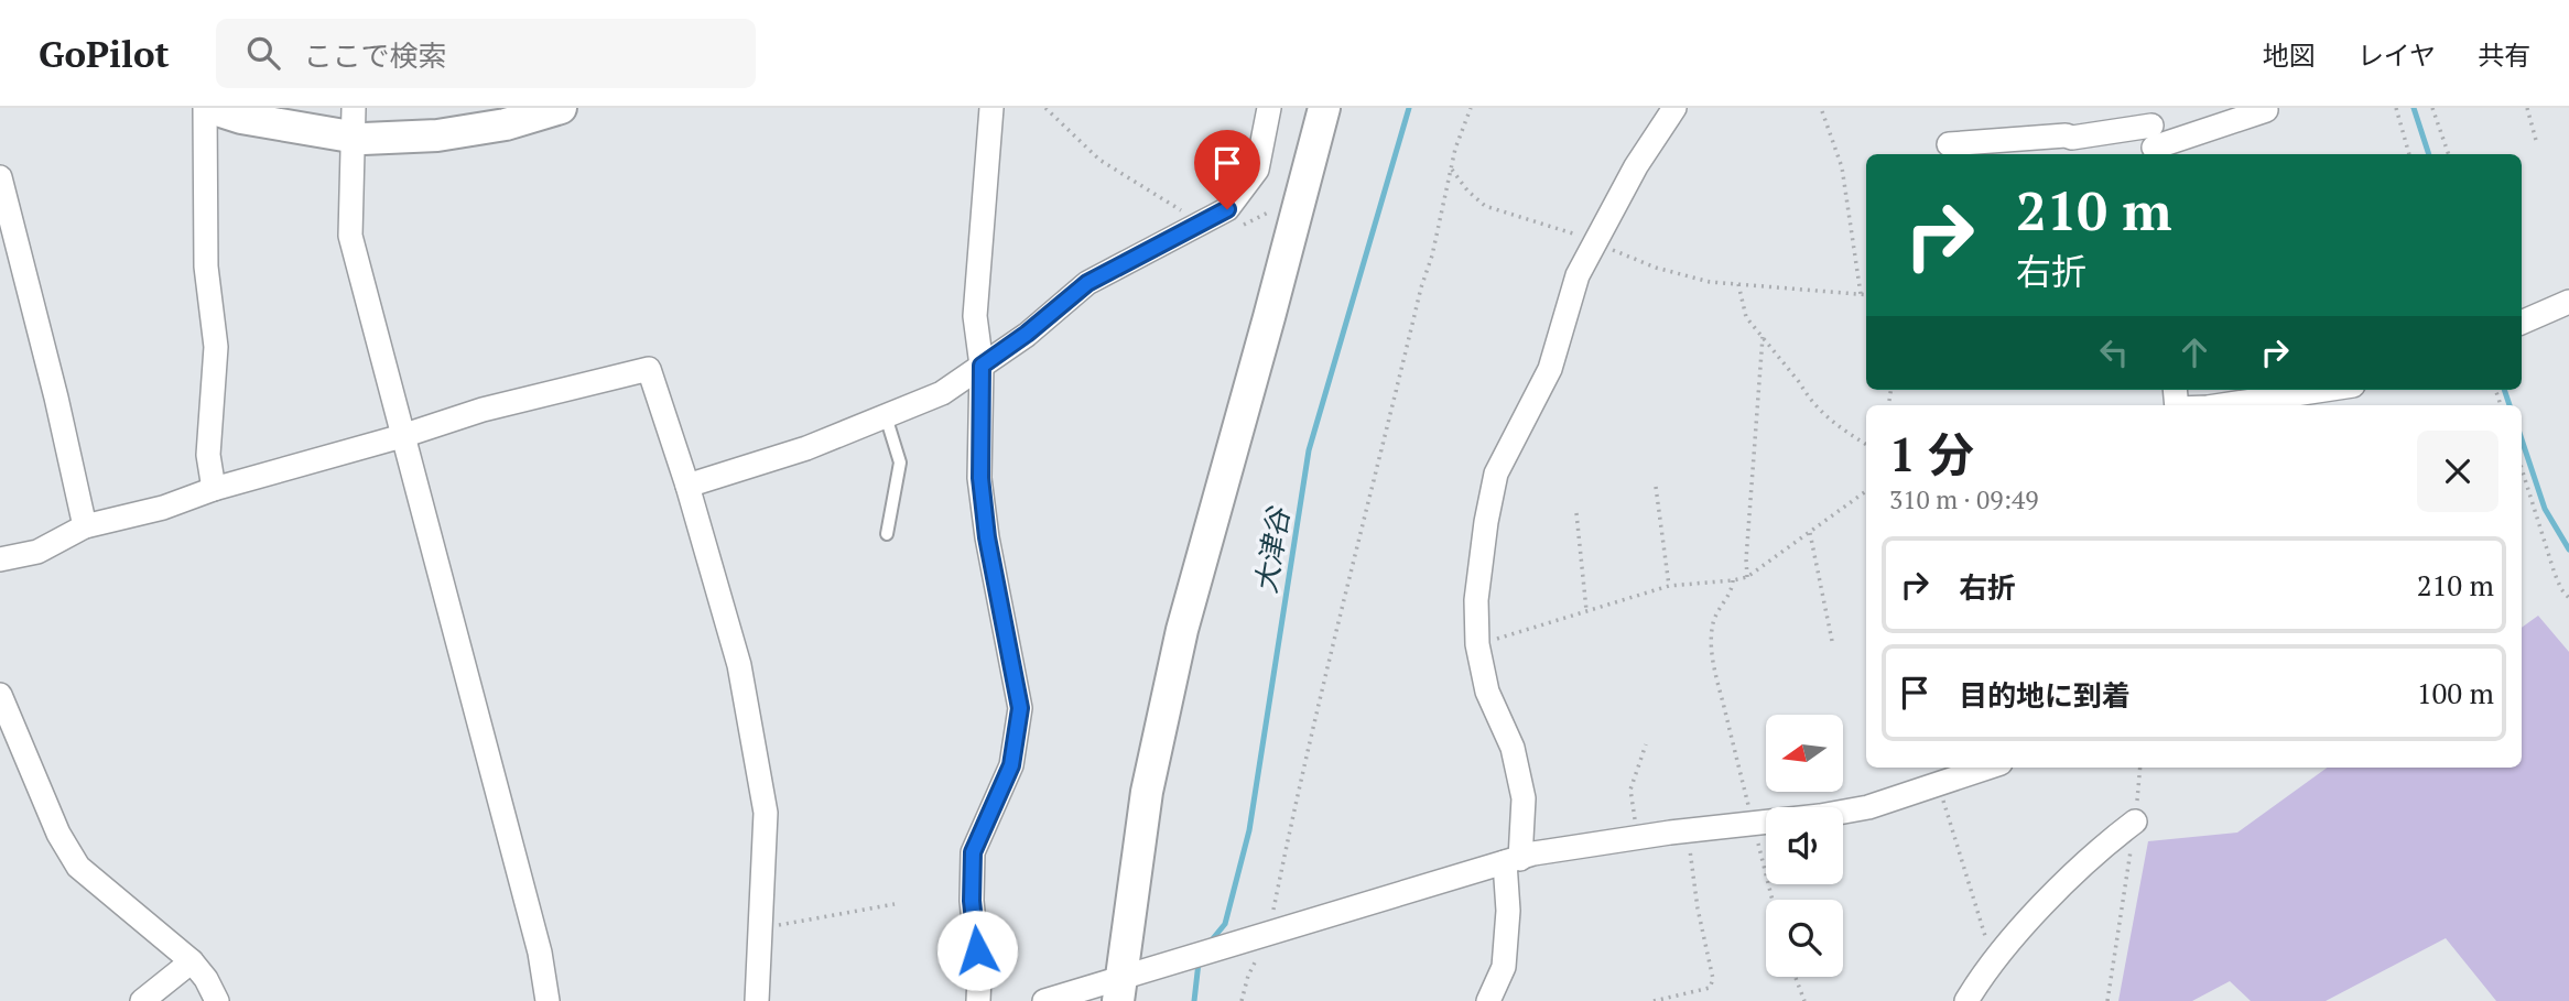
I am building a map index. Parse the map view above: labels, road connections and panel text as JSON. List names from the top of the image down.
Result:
{
  "water": ["大津谷"],
  "north": "left",
  "page": {
    "header": "GoPilot",
    "search": "ここで検索",
    "nav": ["地図", "レイヤ", "共有"],
    "turn": ["210 m", "右折"],
    "heading": ["1 分", "310 m · 09:49"],
    "list": [
      {
        "name": "右折",
        "value": "210 m"
      },
      {
        "name": "目的地に到着",
        "value": "100 m"
      }
    ]
  }
}
